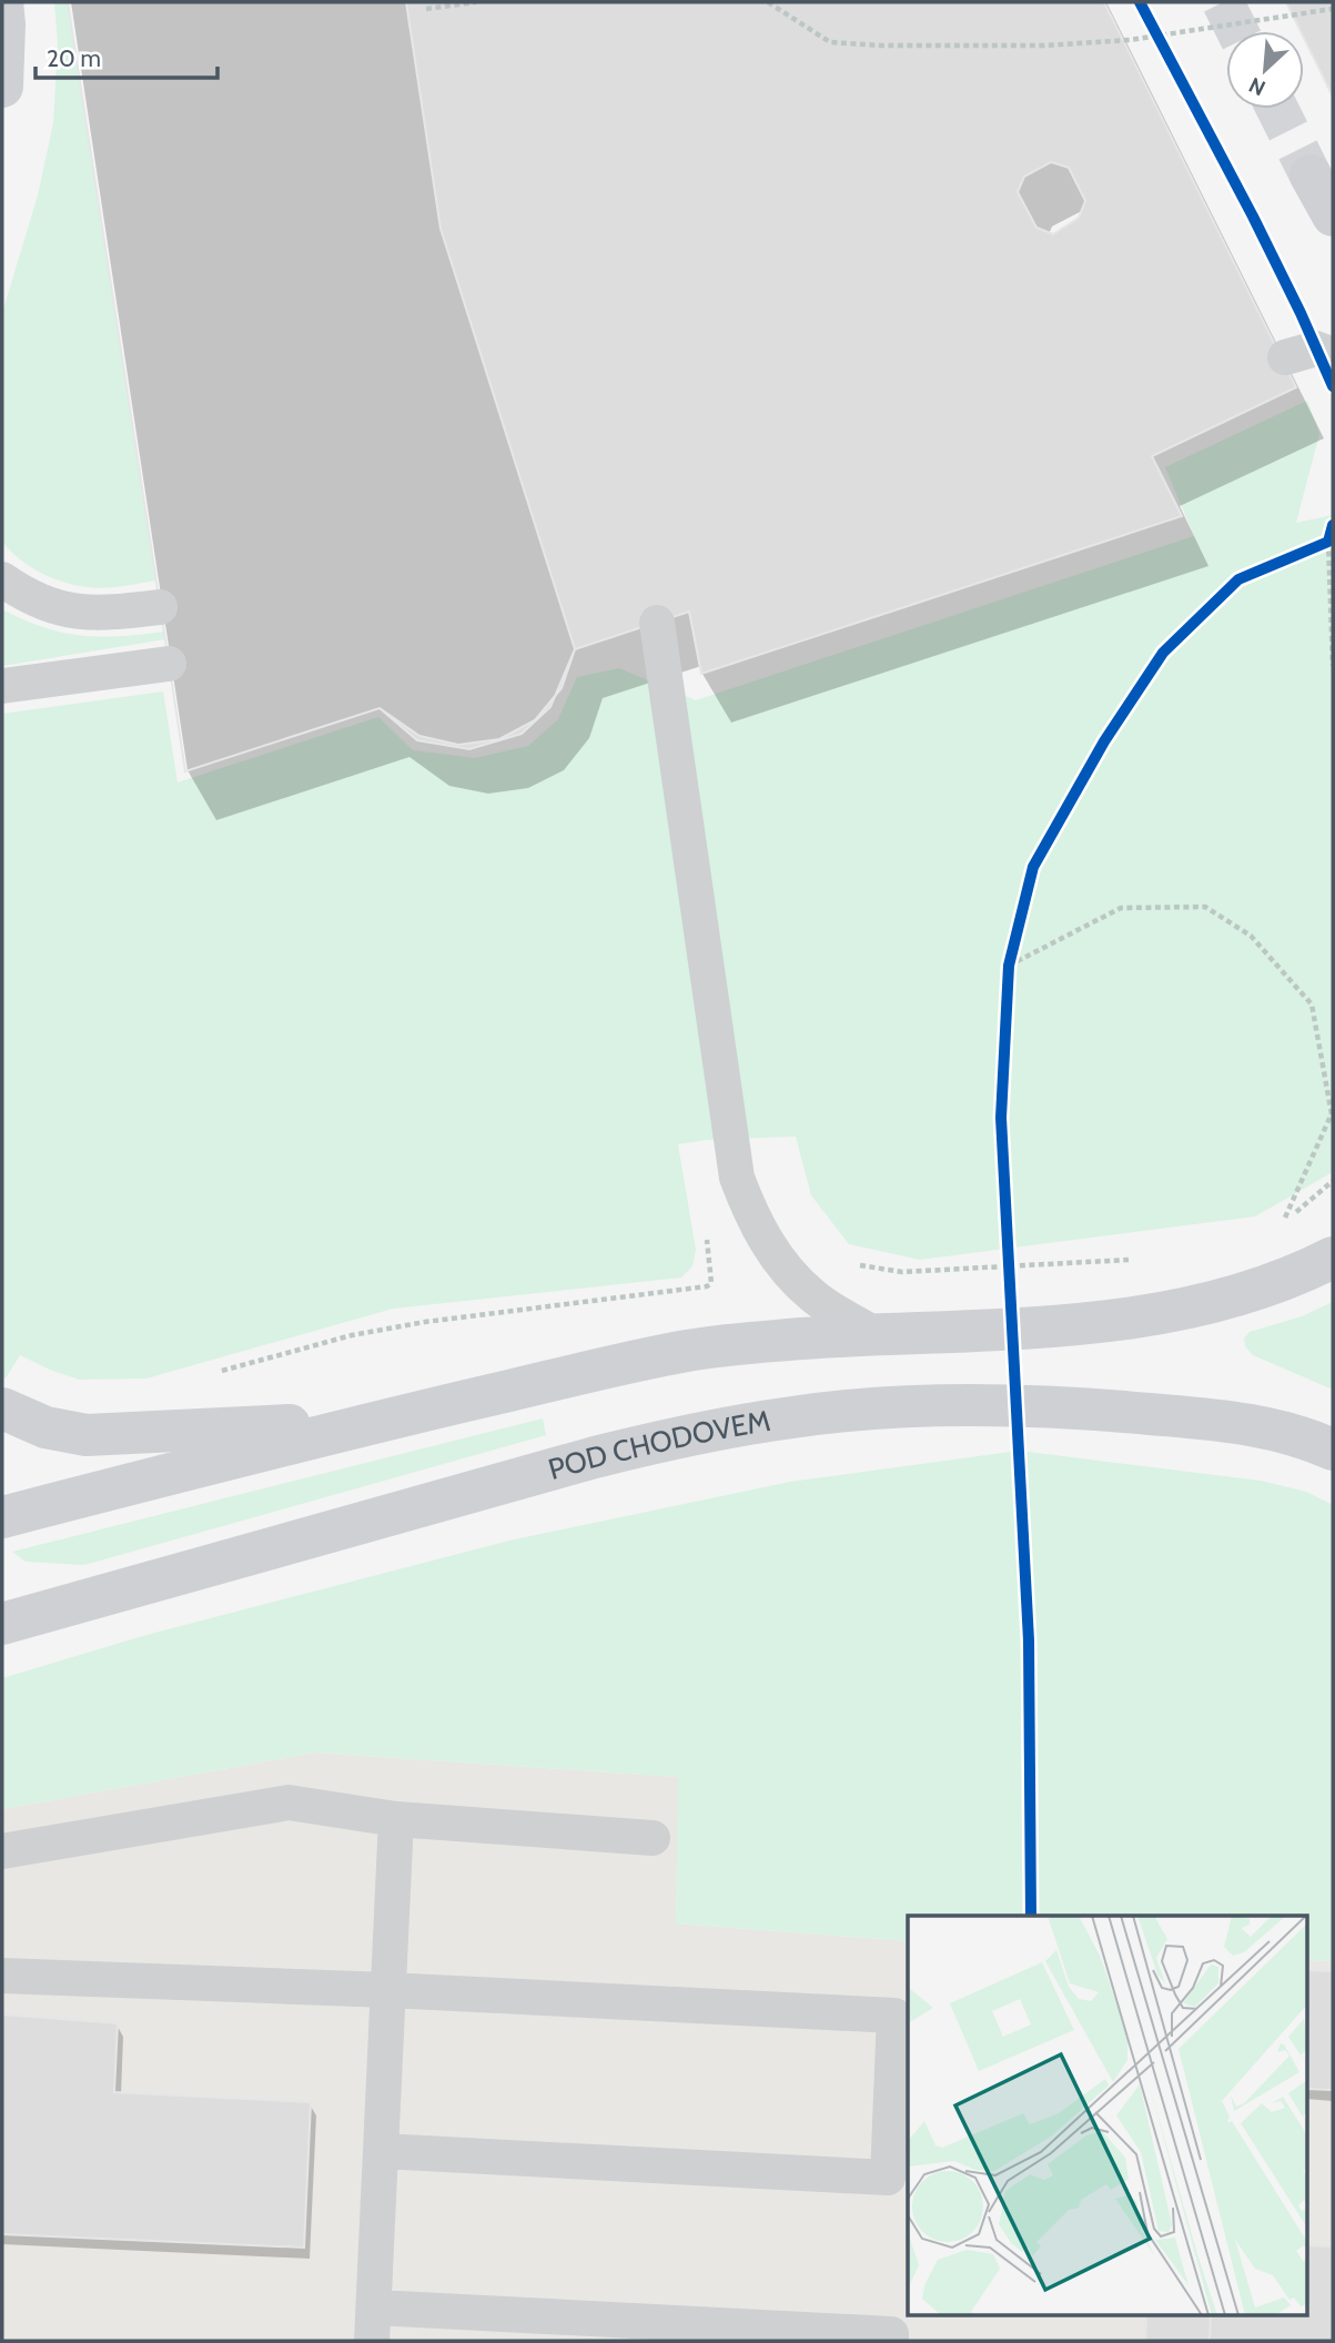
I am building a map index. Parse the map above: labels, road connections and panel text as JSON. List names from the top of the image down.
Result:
{
  "streets": {
    "main road": ["POD CHODOVEM"]
  },
  "scale_bar": "20 m",
  "north": "bottom left"
}
